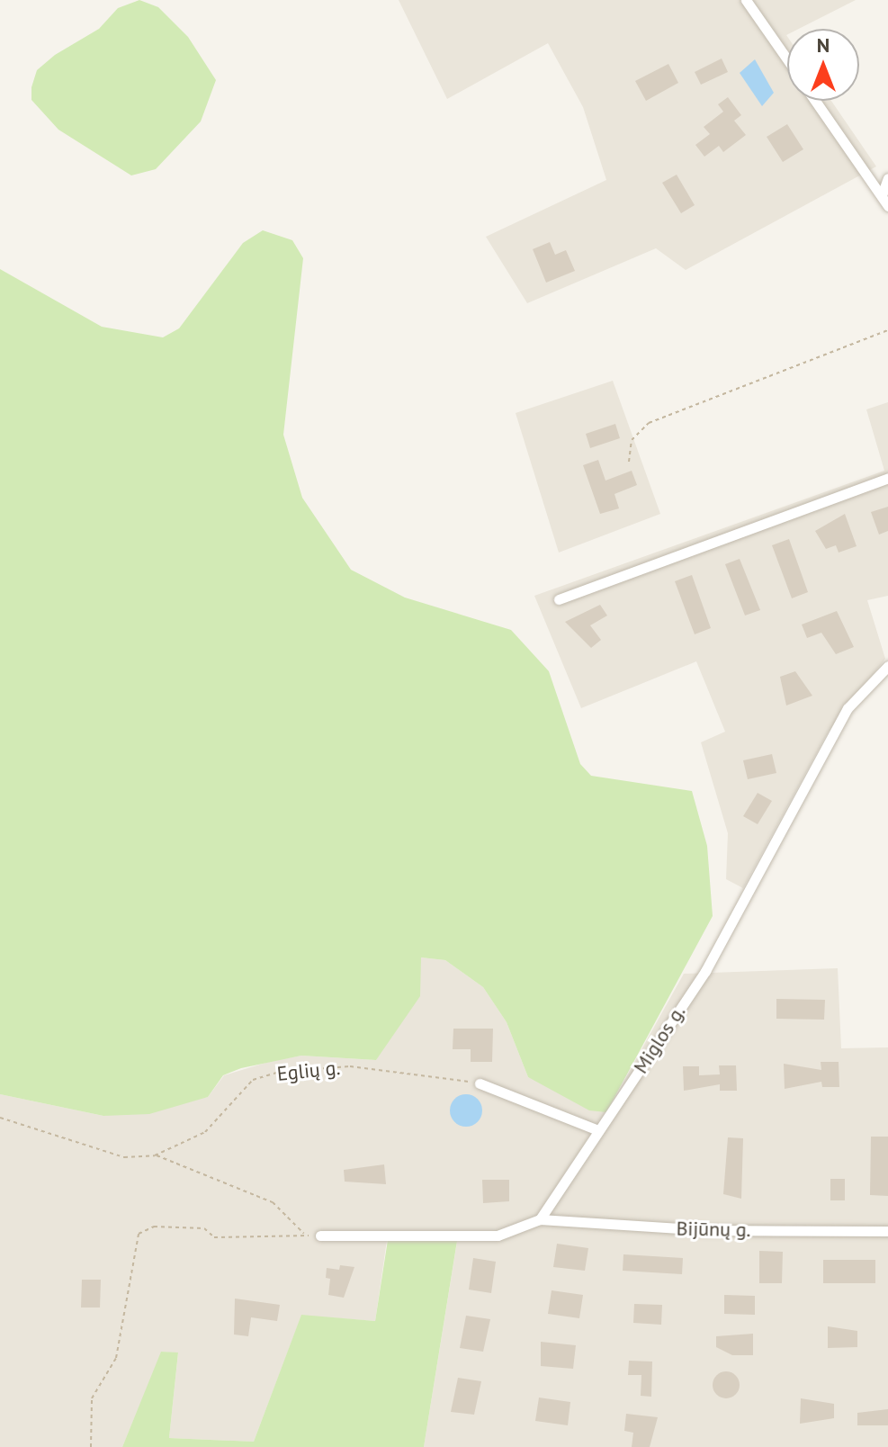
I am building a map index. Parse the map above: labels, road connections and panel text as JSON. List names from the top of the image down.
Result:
{
  "streets": {
    "street": ["Miglos g.", "Bijūnų g."],
    "path": ["Eglių g."]
  },
  "crossings": [
    ["Miglos g.", "Bijūnų g."]
  ],
  "north": "top"
}
